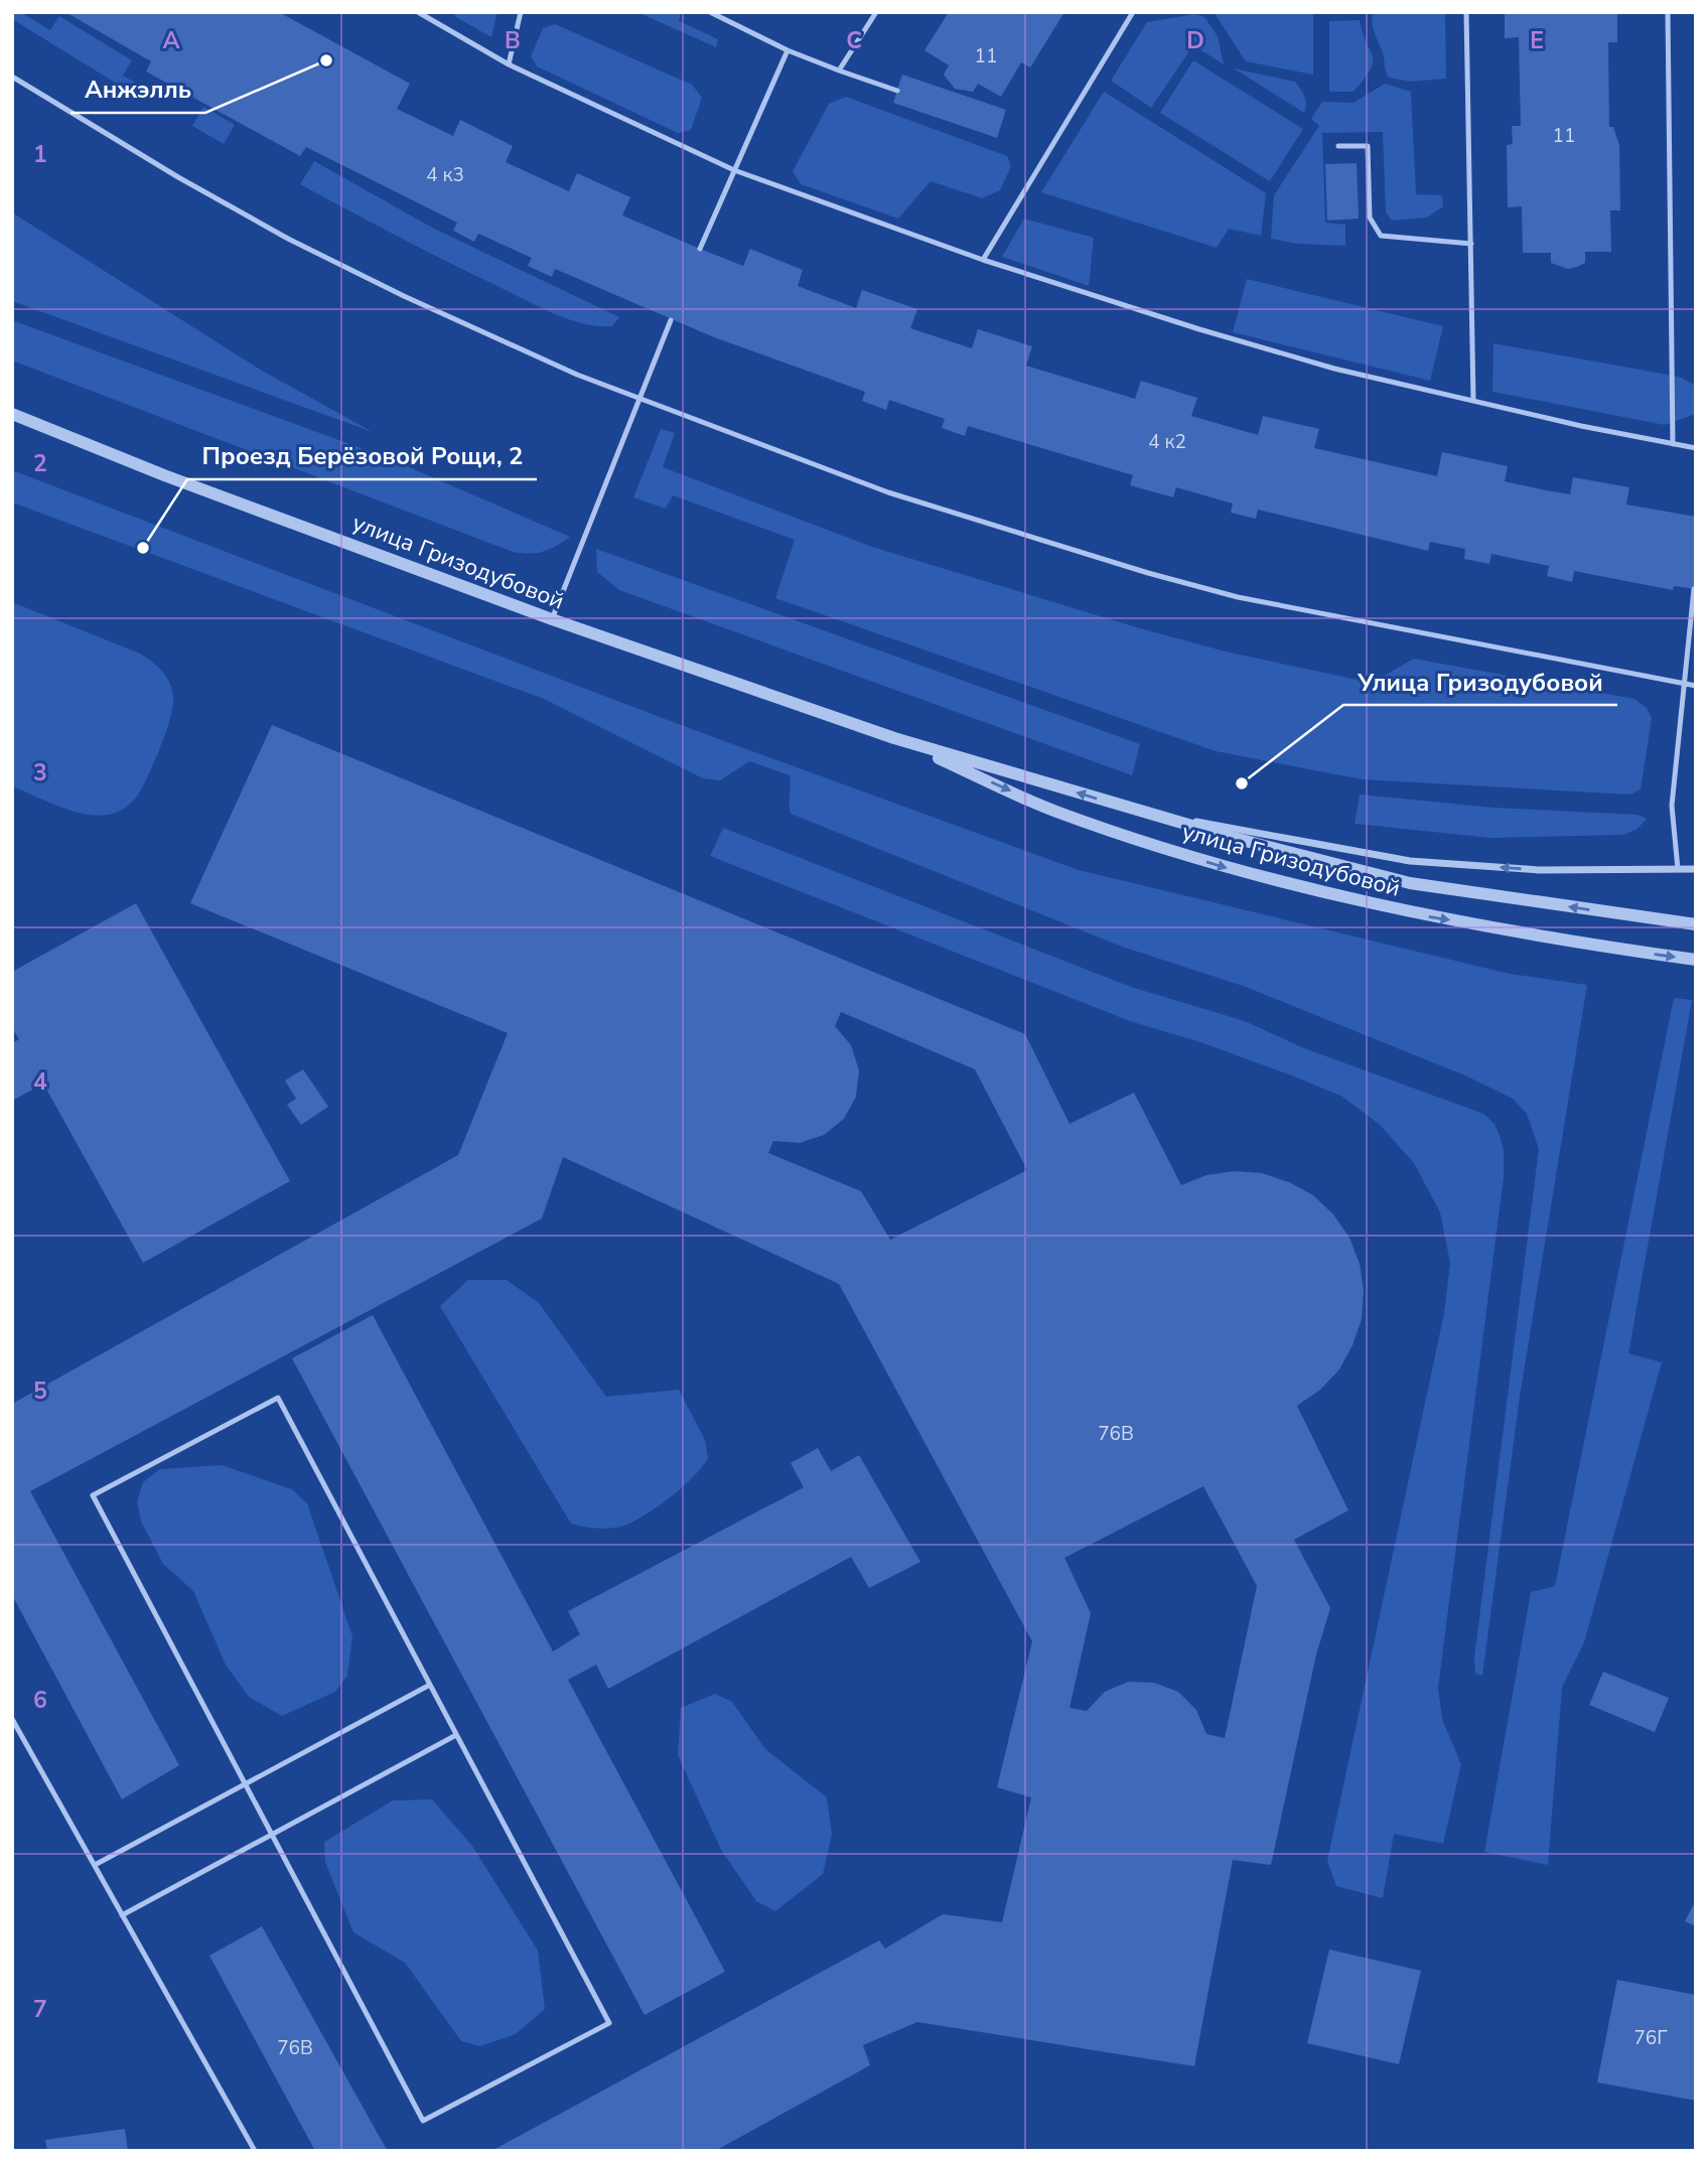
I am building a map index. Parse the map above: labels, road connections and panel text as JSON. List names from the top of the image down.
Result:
{
  "streets": {
    "street": ["улица Гризодубовой"]
  },
  "places": ["Анжэлль", "Проезд Берёзовой Рощи, 2", "Улица Гризодубовой"],
  "house_numbers": [
    "11",
    "11",
    "4 к3",
    "4 к2",
    "76В",
    "76Г",
    "76В"
  ],
  "grid": {
    "columns": [
      "A",
      "B",
      "C",
      "D",
      "E"
    ],
    "rows": [
      "1",
      "2",
      "3",
      "4",
      "5",
      "6",
      "7"
    ]
  }
}
